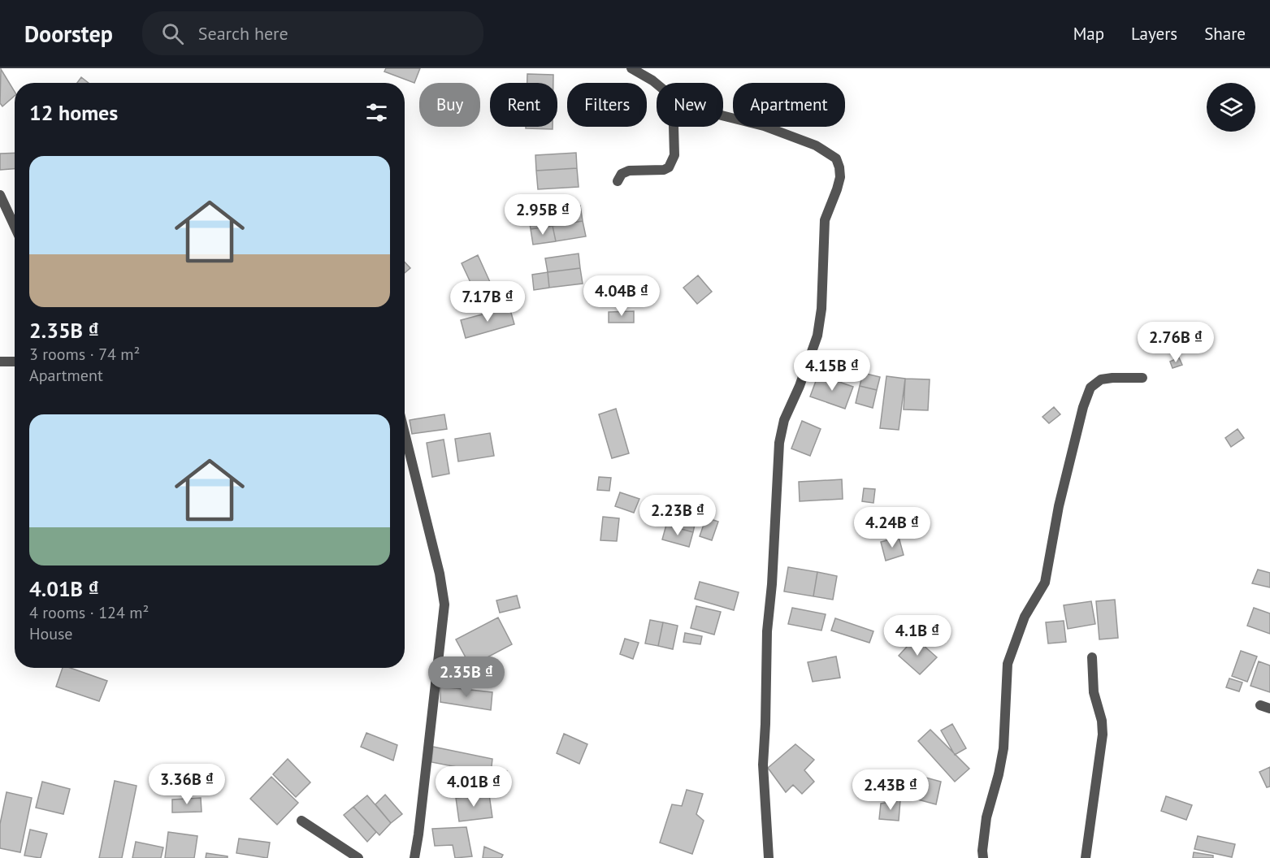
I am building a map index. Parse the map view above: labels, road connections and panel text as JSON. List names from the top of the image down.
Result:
{
  "page": {
    "header": "Doorstep",
    "search": "Search here",
    "nav": ["Map", "Layers", "Share"],
    "chip": [
      "Buy",
      "Rent",
      "Filters",
      "New",
      "Apartment"
    ],
    "heading": "12 homes",
    "list": [
      {
        "name": "2.35B ₫",
        "note": "3 rooms · 74 m² · Apartment"
      },
      {
        "name": "4.01B ₫",
        "note": "4 rooms · 124 m² · House"
      }
    ],
    "price": [
      "2.95B ₫",
      "4.04B ₫",
      "7.17B ₫",
      "2.76B ₫",
      "4.15B ₫",
      "2.23B ₫",
      "4.24B ₫",
      "4.1B ₫",
      "2.35B ₫",
      "3.36B ₫",
      "4.01B ₫",
      "2.43B ₫"
    ]
  }
}
